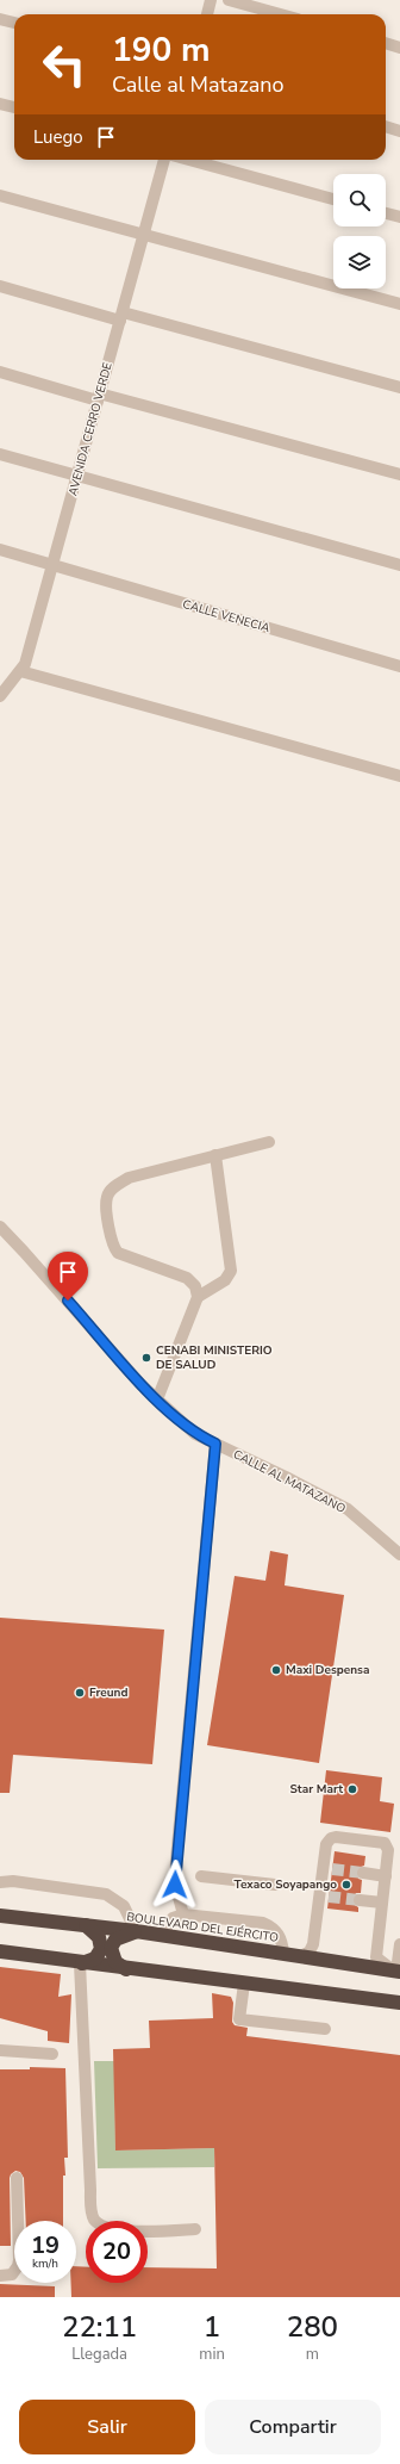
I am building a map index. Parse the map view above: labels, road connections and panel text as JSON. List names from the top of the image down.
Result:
{
  "streets": {
    "highway": ["BOULEVARD DEL EJÉRCITO"],
    "street": ["AVENIDA CERRO VERDE", "CALLE VENECIA", "CALLE AL MATAZANO"]
  },
  "crossings": [
    ["AVENIDA CERRO VERDE", "CALLE VENECIA"]
  ],
  "places": [
    "CENABI MINISTERIO DE SALUD",
    "Maxi Despensa",
    "Freund",
    "Star Mart",
    "Texaco Soyapango"
  ],
  "page": {
    "turn": ["190 m", "Calle al Matazano"],
    "then": "Luego",
    "speed": "19 km/h",
    "limit": "20",
    "eta": [
      "22:11",
      "Llegada",
      "1",
      "min",
      "280",
      "m"
    ],
    "buttons": ["Salir", "Compartir"]
  }
}
